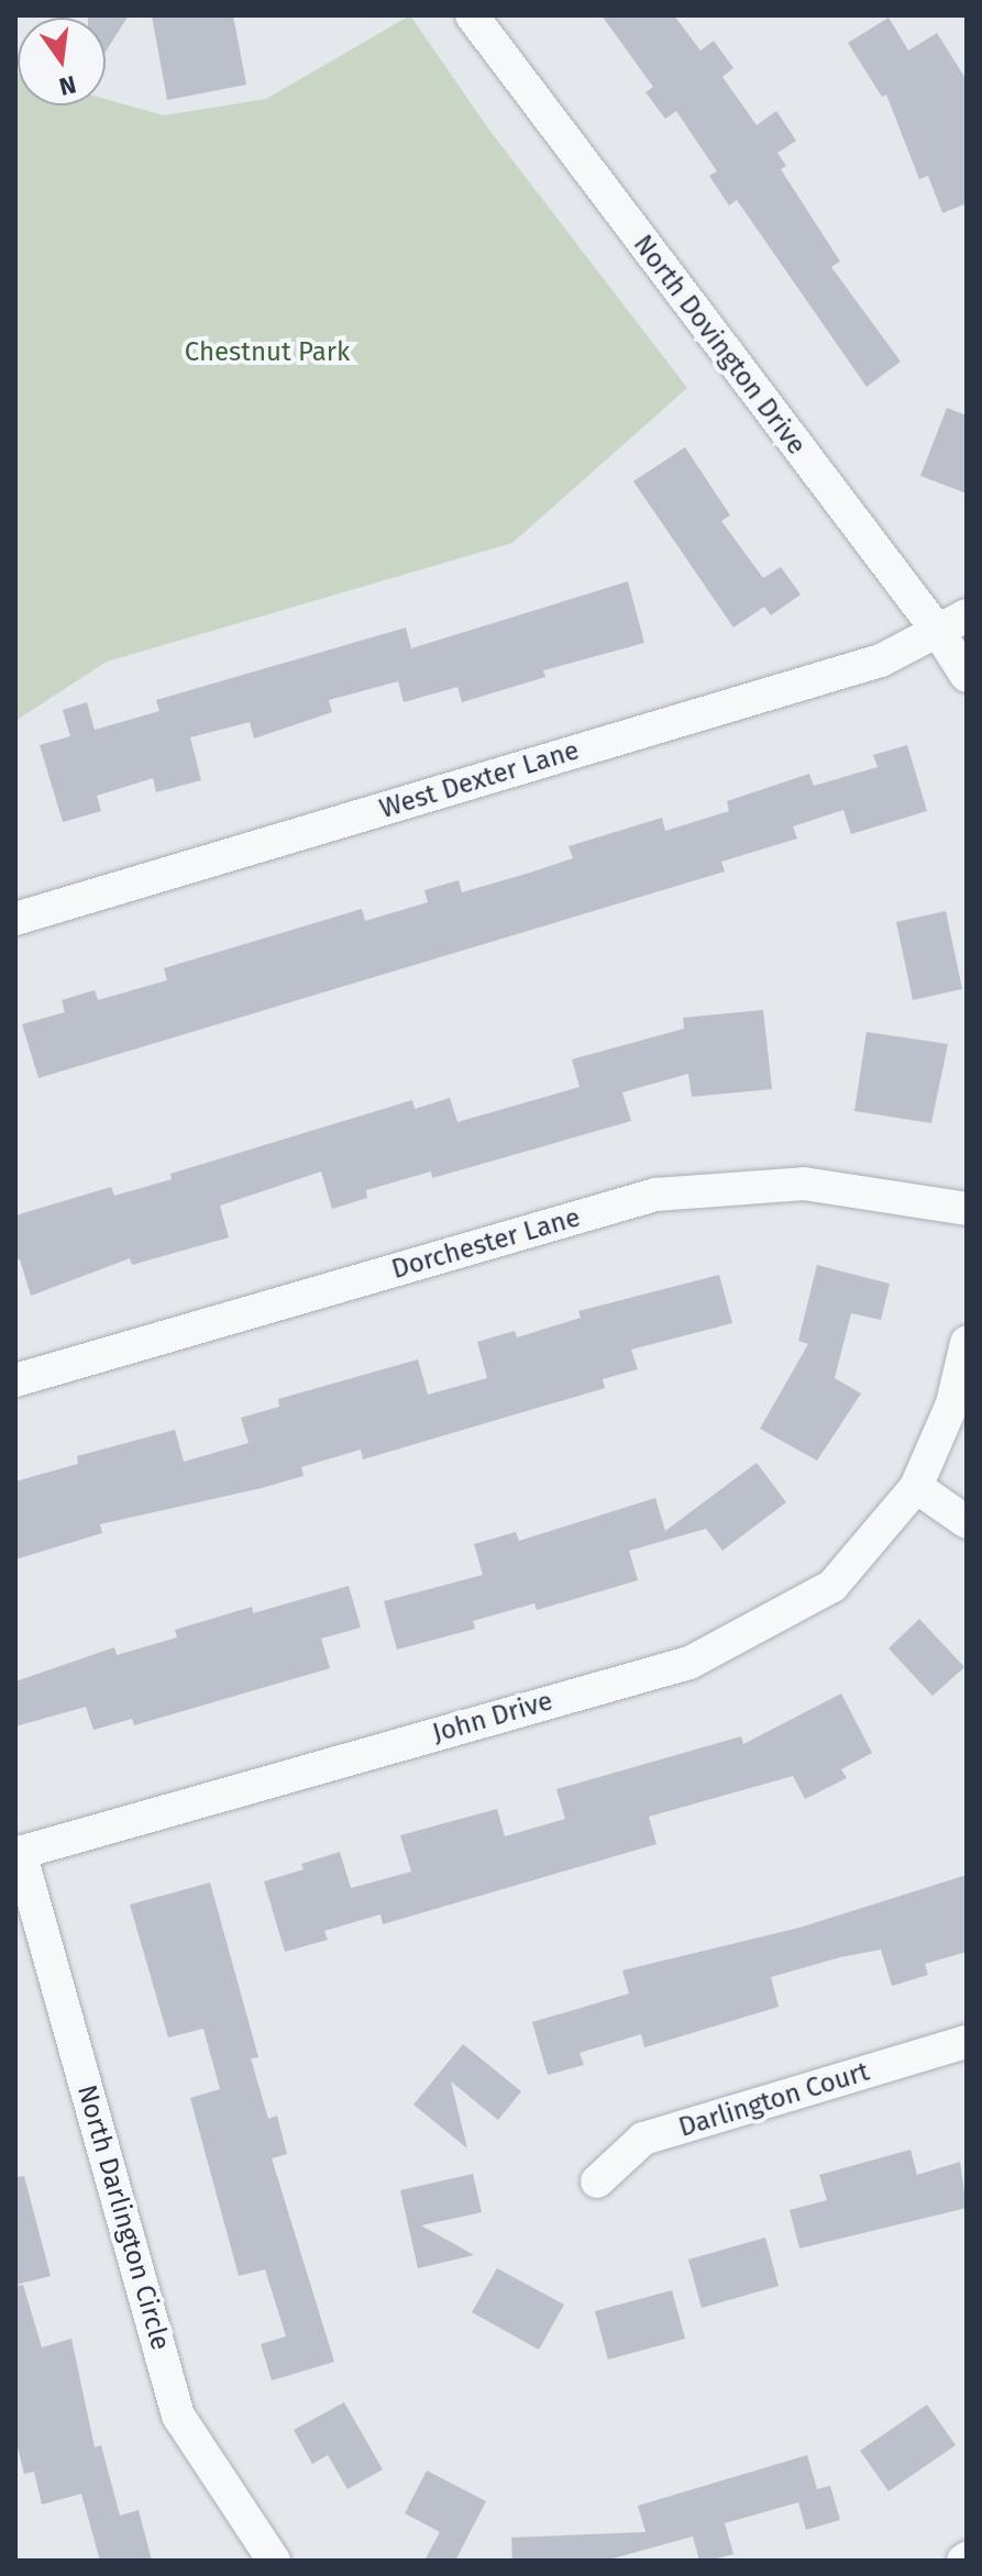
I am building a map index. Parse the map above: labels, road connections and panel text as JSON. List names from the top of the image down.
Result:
{
  "streets": {
    "street": [
      "North Dovington Drive",
      "West Dexter Lane",
      "Dorchester Lane",
      "John Drive",
      "Darlington Court",
      "North Darlington Circle"
    ]
  },
  "crossings": [
    ["North Dovington Drive", "West Dexter Lane"],
    ["John Drive", "North Darlington Circle"]
  ],
  "parks": ["Chestnut Park"],
  "north": "bottom"
}
